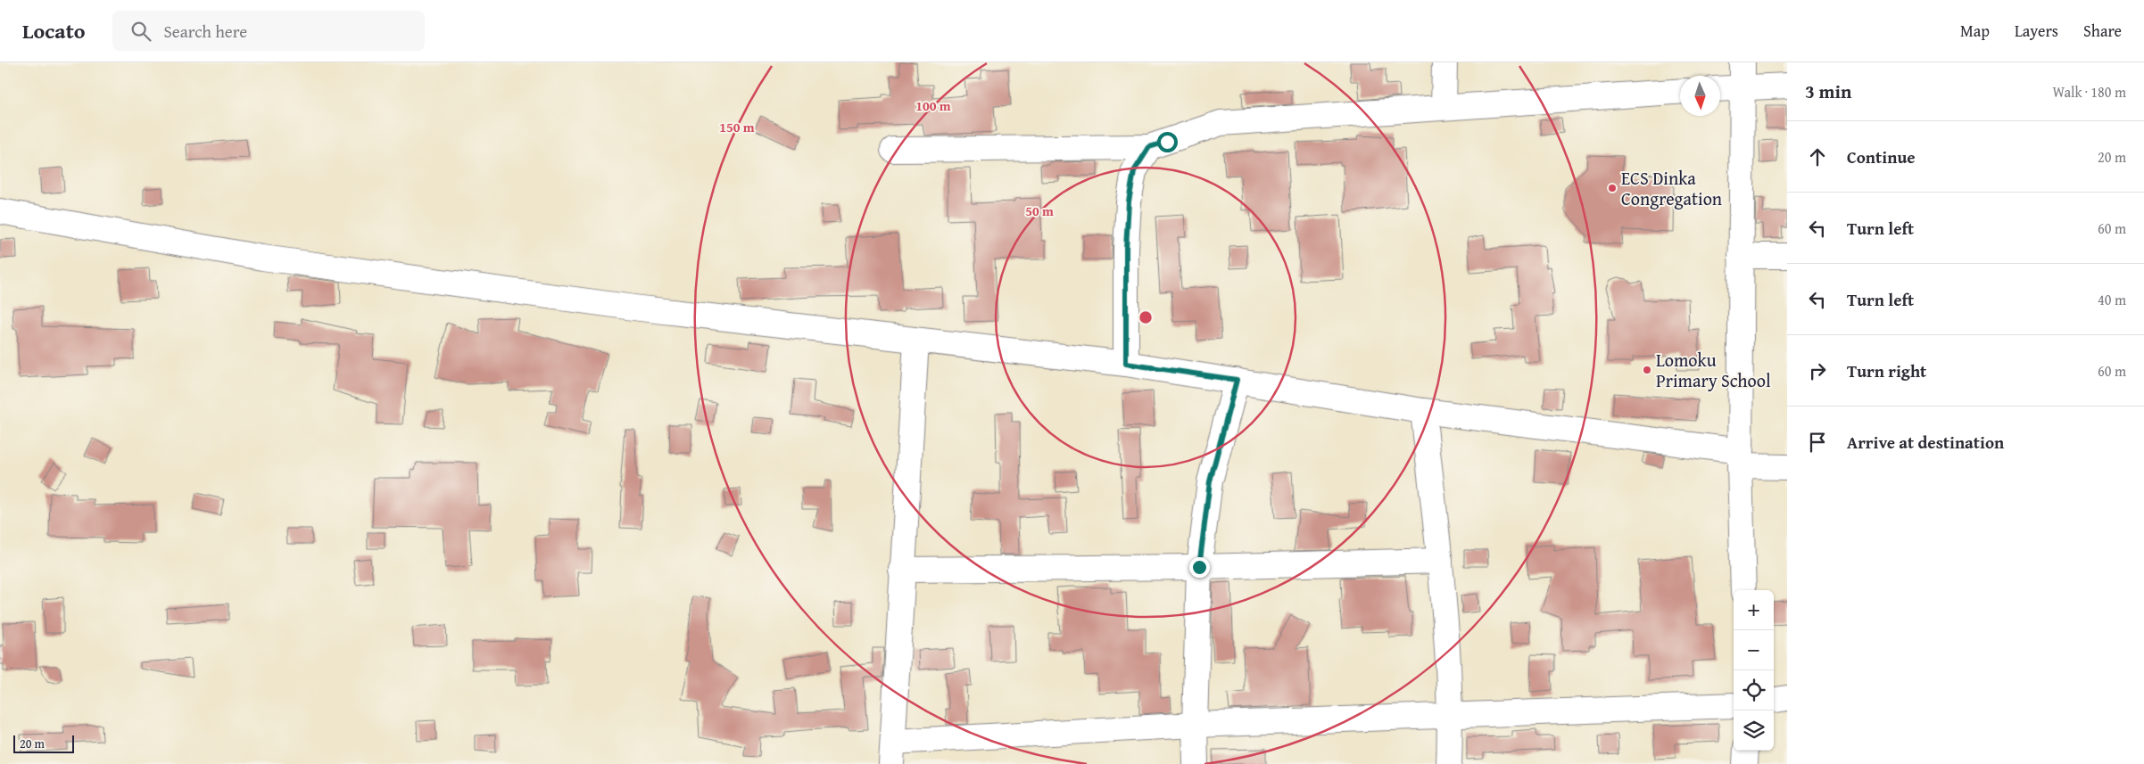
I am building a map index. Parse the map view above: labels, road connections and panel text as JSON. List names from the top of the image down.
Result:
{
  "places": ["ECS Dinka Congregation", "Lomoku Primary School"],
  "scale_bar": "20 m",
  "north": "bottom",
  "page": {
    "header": "Locato",
    "search": "Search here",
    "nav": ["Map", "Layers", "Share"],
    "heading": ["3 min", "Walk · 180 m"],
    "list": [
      ["Continue", "20 m"],
      ["Turn left", "60 m"],
      ["Turn left", "40 m"],
      ["Turn right", "60 m"],
      "Arrive at destination"
    ],
    "map_buttons": ["+", "−"],
    "scale": "20 m"
  },
  "rings": ["100 m", "150 m", "50 m"]
}
